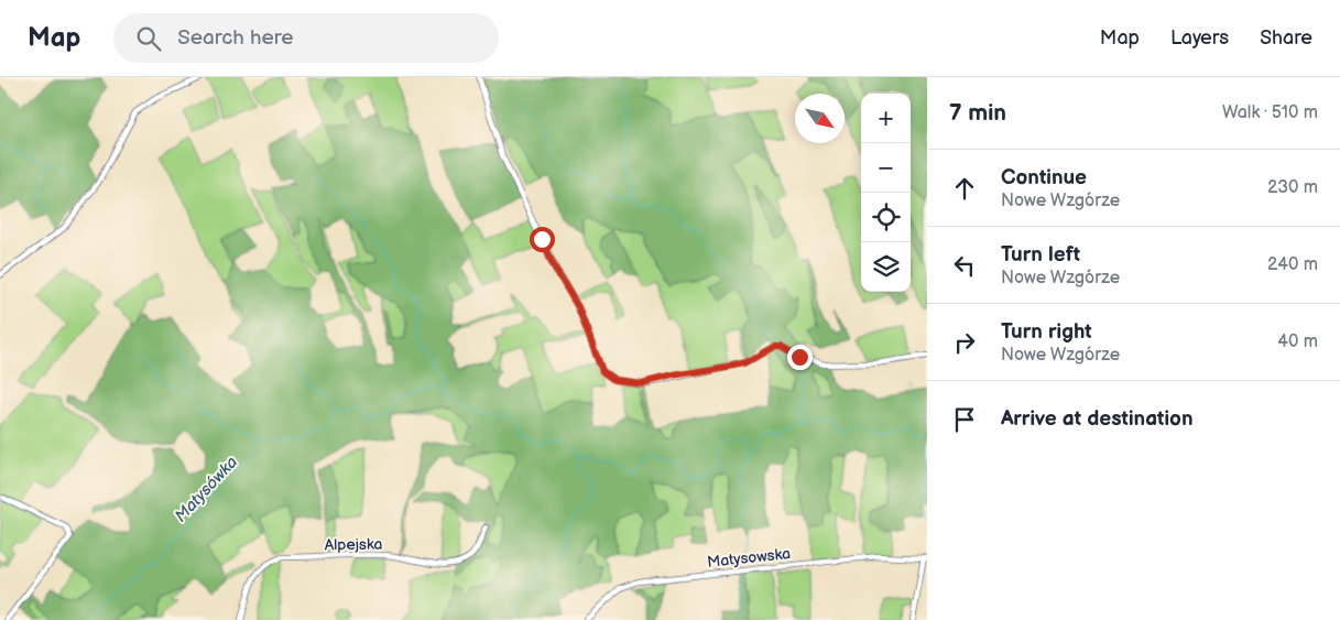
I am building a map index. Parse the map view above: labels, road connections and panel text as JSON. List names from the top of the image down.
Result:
{
  "streets": {
    "street": ["Alpejska", "Matysowska"]
  },
  "water": ["Matysówka"],
  "north": "bottom right",
  "page": {
    "header": "Map",
    "search": "Search here",
    "nav": ["Map", "Layers", "Share"],
    "heading": ["7 min", "Walk · 510 m"],
    "map_buttons": ["+", "−"],
    "list": [
      ["Continue", "Nowe Wzgórze", "230 m"],
      ["Turn left", "Nowe Wzgórze", "240 m"],
      ["Turn right", "Nowe Wzgórze", "40 m"],
      "Arrive at destination"
    ]
  }
}
